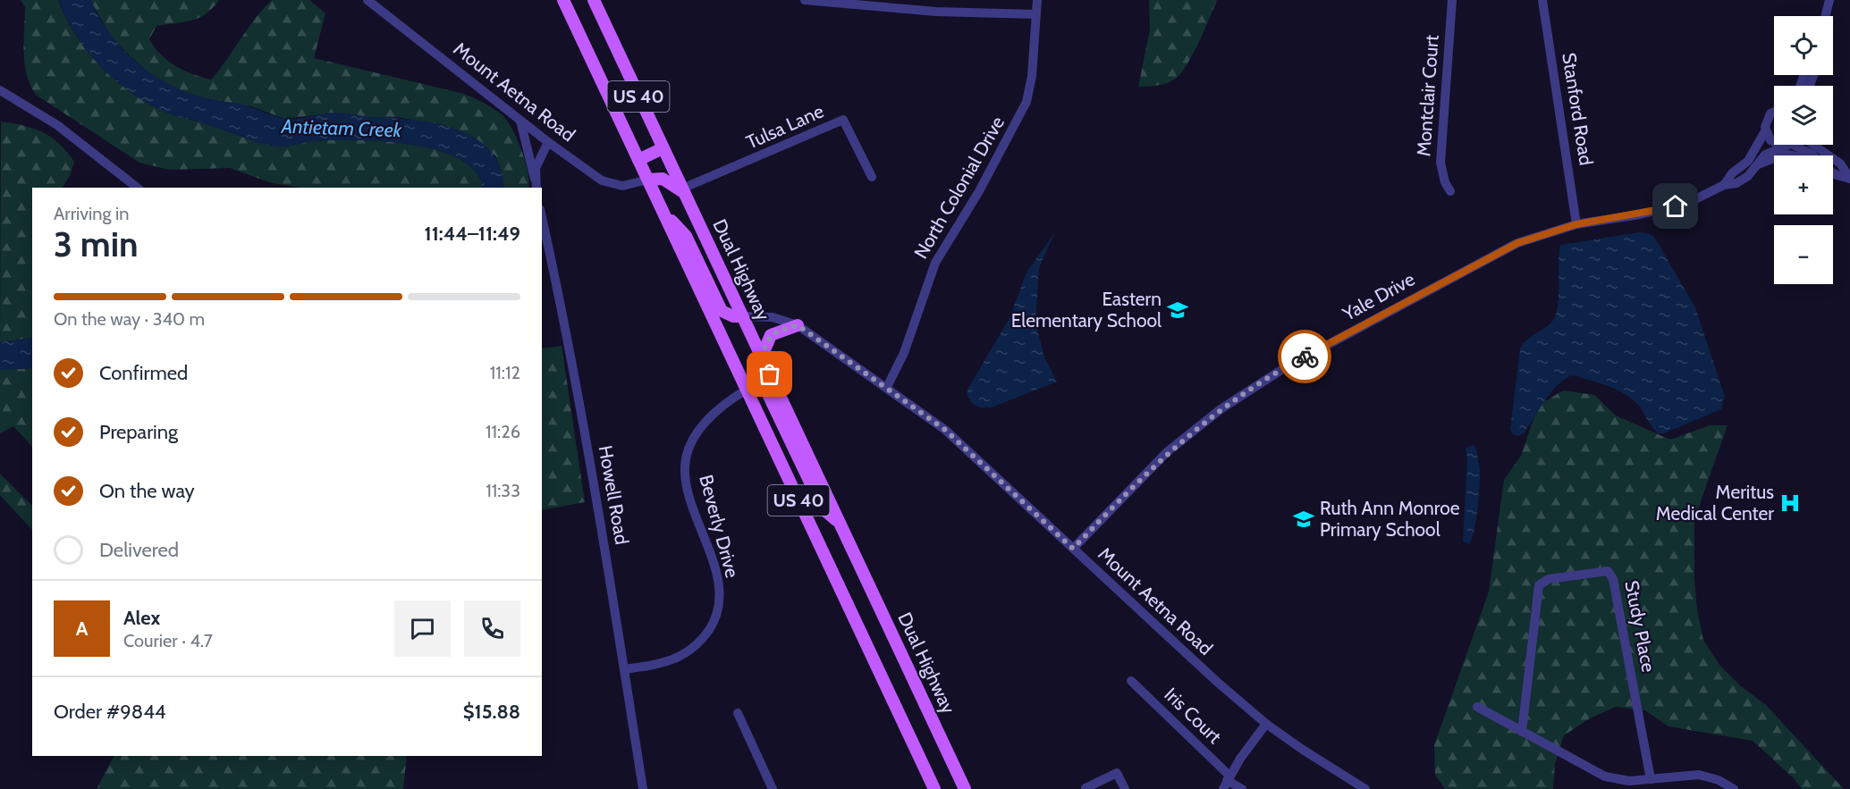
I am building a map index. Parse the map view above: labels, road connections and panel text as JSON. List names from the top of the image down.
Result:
{
  "streets": {
    "main road": ["US 40", "Dual Highway"],
    "street": [
      "Mount Aetna Road",
      "Montclair Court",
      "Stanford Road",
      "Tulsa Lane",
      "North Colonial Drive",
      "Yale Drive",
      "Howell Road",
      "Beverly Drive",
      "Study Place",
      "Iris Court"
    ]
  },
  "crossings": [
    ["Mount Aetna Road", "US 40"],
    ["Mount Aetna Road", "North Colonial Drive"],
    ["Mount Aetna Road", "Dual Highway"],
    ["Mount Aetna Road", "Yale Drive"],
    ["US 40", "Beverly Drive"],
    ["Stanford Road", "Yale Drive"],
    ["Tulsa Lane", "Dual Highway"],
    ["Howell Road", "Beverly Drive"]
  ],
  "water": ["Antietam Creek"],
  "places": {
    "school or university": ["Eastern Elementary School", "Ruth Ann Monroe Primary School"],
    "hospital": ["Meritus Medical Center"]
  },
  "page": {
    "map_buttons": ["+", "−"],
    "heading": ["3 min", "Arriving in", "11:44–11:49"],
    "panel": [
      "Alex",
      "Courier · 4.7",
      "Order #9844",
      "$15.88"
    ],
    "bar": "On the way · 340 m",
    "list": [
      ["Confirmed", "11:12"],
      ["Preparing", "11:26"],
      ["On the way", "11:33"],
      "Delivered"
    ],
    "round": "A"
  }
}
